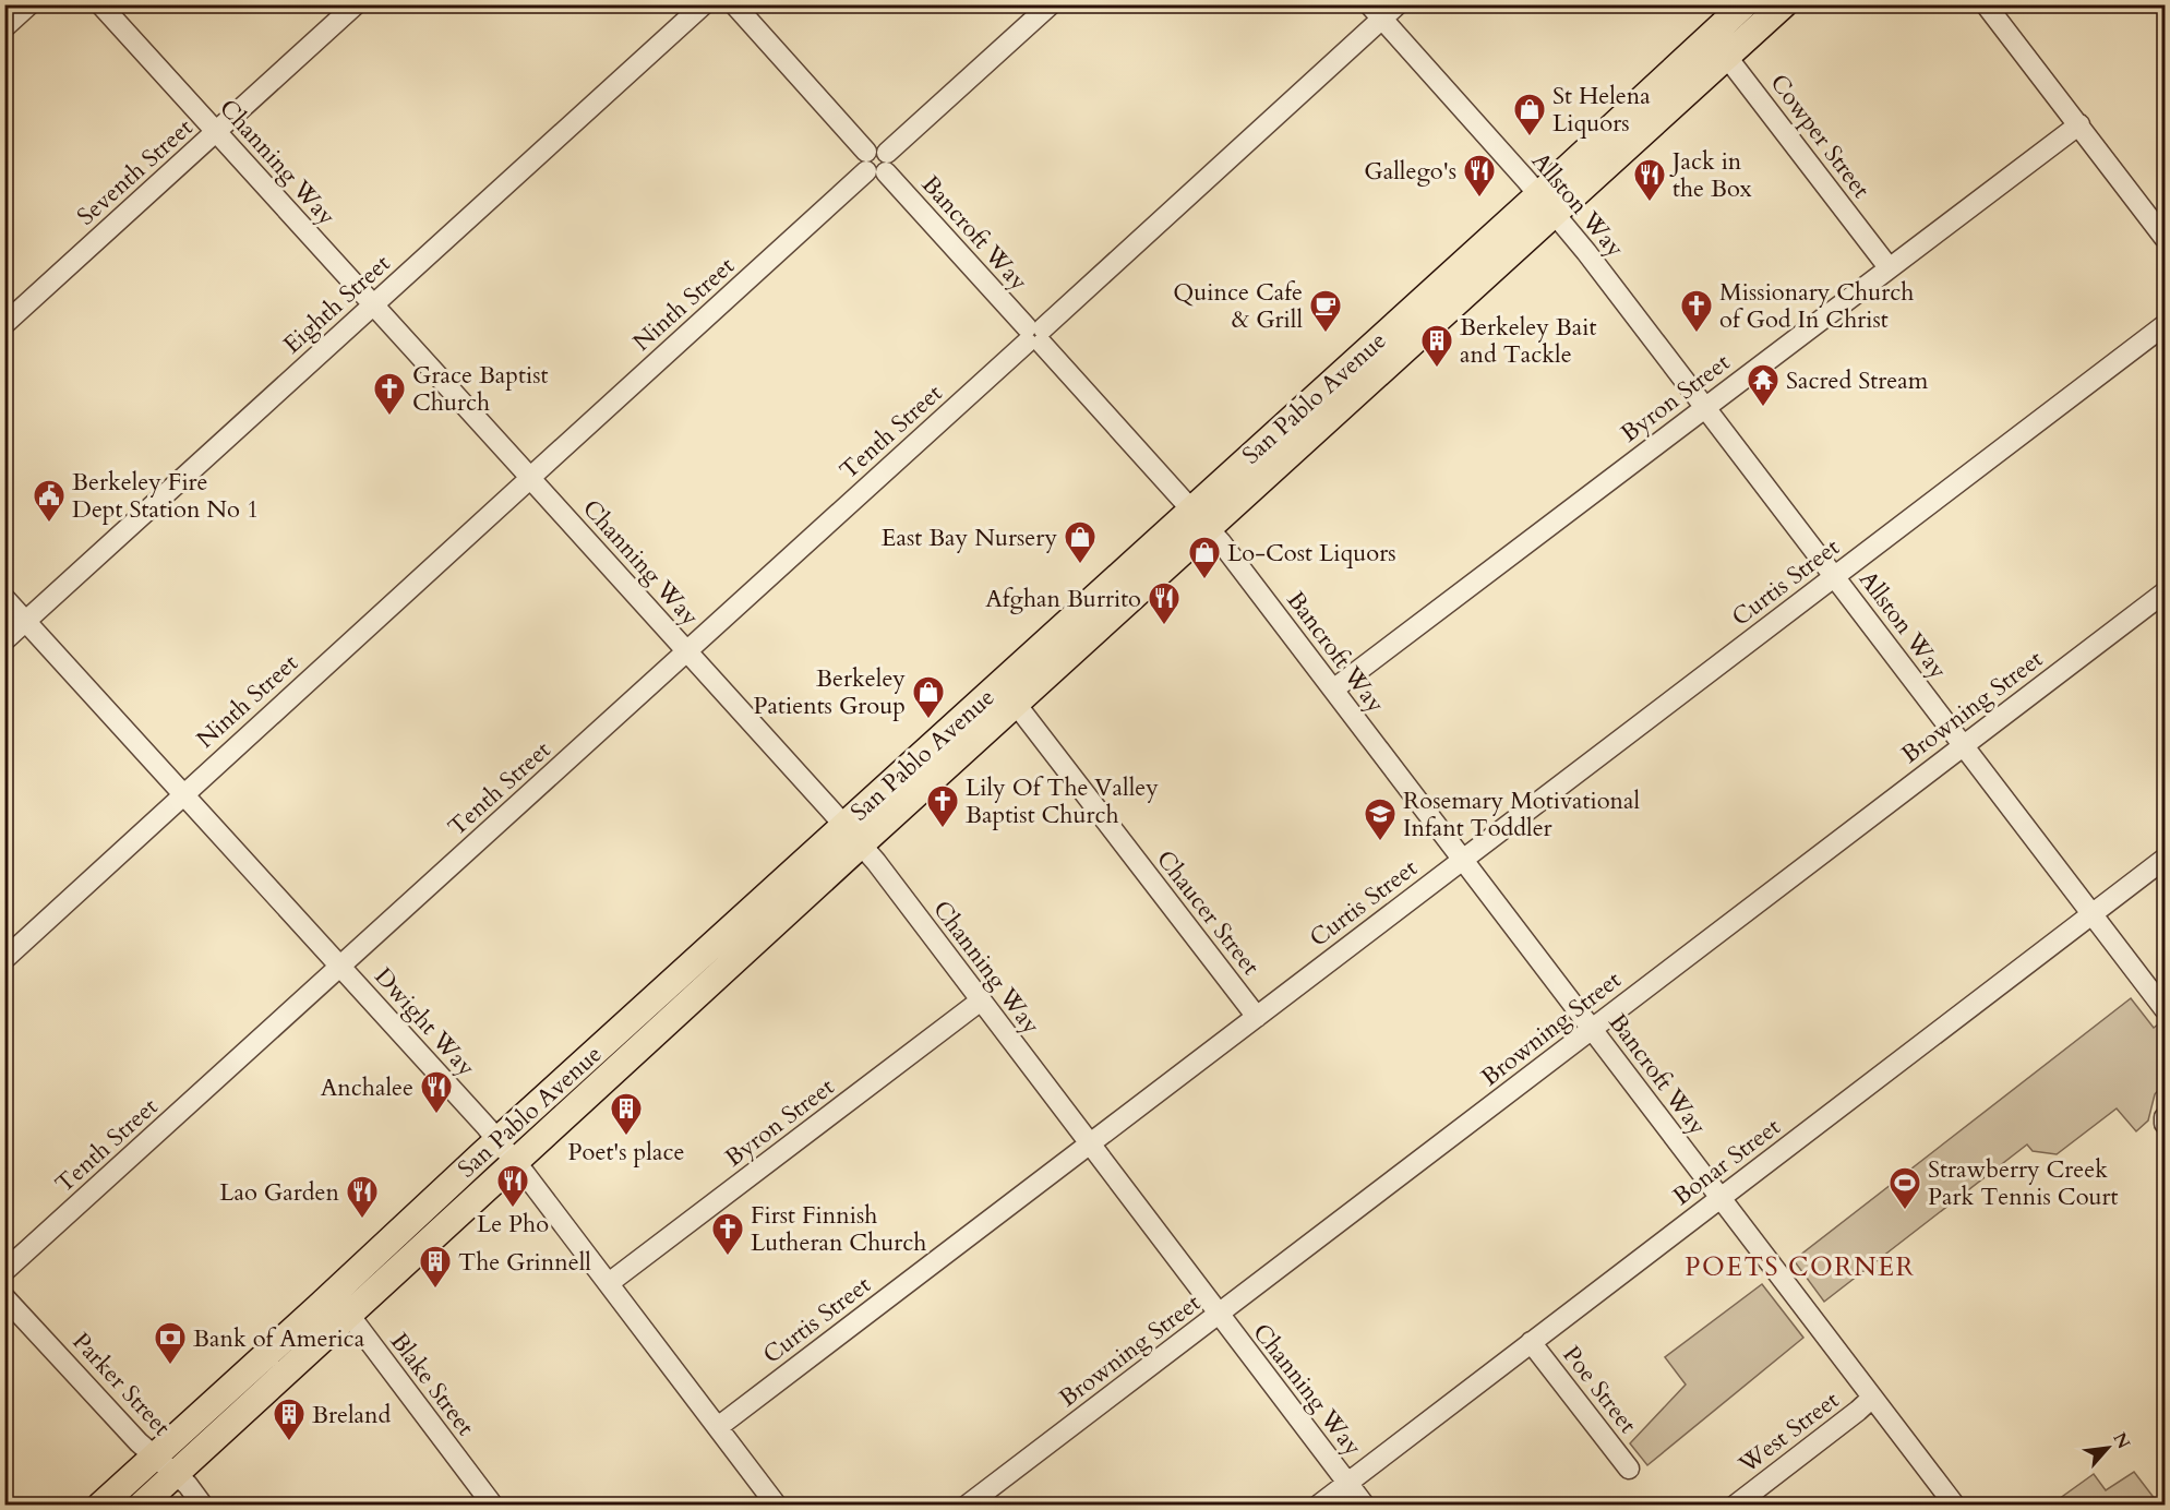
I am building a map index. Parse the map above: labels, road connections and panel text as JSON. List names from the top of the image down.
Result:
{
  "streets": {
    "main road": ["San Pablo Avenue"],
    "street": [
      "Cowper Street",
      "Channing Way",
      "Seventh Street",
      "Allston Way",
      "Bancroft Way",
      "Eighth Street",
      "Ninth Street",
      "Byron Street",
      "Tenth Street",
      "Curtis Street",
      "Browning Street",
      "Chaucer Street",
      "Dwight Way",
      "Bonar Street",
      "Parker Street",
      "Blake Street",
      "Poe Street",
      "West Street"
    ]
  },
  "crossings": [
    ["Cowper Street", "San Pablo Avenue"],
    ["Cowper Street", "Byron Street"],
    ["Channing Way", "Seventh Street"],
    ["Channing Way", "Eighth Street"],
    ["Channing Way", "Ninth Street"],
    ["Channing Way", "San Pablo Avenue"],
    ["Channing Way", "Byron Street"],
    ["Channing Way", "Tenth Street"],
    ["Channing Way", "Curtis Street"],
    ["Channing Way", "Browning Street"],
    ["Channing Way", "Bonar Street"],
    ["Allston Way", "San Pablo Avenue"],
    ["Allston Way", "Byron Street"],
    ["Allston Way", "Tenth Street"],
    ["Allston Way", "Curtis Street"],
    ["Allston Way", "Browning Street"],
    ["Allston Way", "Bonar Street"],
    ["Bancroft Way", "Ninth Street"],
    ["Bancroft Way", "San Pablo Avenue"],
    ["Bancroft Way", "Byron Street"],
    ["Bancroft Way", "Tenth Street"],
    ["Bancroft Way", "Curtis Street"],
    ["Bancroft Way", "Browning Street"],
    ["Bancroft Way", "Bonar Street"],
    ["Bancroft Way", "West Street"],
    ["Eighth Street", "Dwight Way"],
    ["Ninth Street", "Dwight Way"],
    ["San Pablo Avenue", "Chaucer Street"],
    ["San Pablo Avenue", "Dwight Way"],
    ["San Pablo Avenue", "Parker Street"],
    ["San Pablo Avenue", "Blake Street"],
    ["Byron Street", "Dwight Way"],
    ["Tenth Street", "Dwight Way"],
    ["Curtis Street", "Chaucer Street"],
    ["Curtis Street", "Dwight Way"],
    ["Bonar Street", "Poe Street"]
  ],
  "districts": ["POETS CORNER"],
  "places": {
    "shop": [
      "St Helena Liquors",
      "East Bay Nursery",
      "Lo-Cost Liquors",
      "Berkeley Patients Group"
    ],
    "restaurant": [
      "Gallego's",
      "Jack in the Box",
      "Afghan Burrito",
      "Anchalee",
      "Le Pho",
      "Lao Garden"
    ],
    "cafe": ["Quince Cafe & Grill"],
    "church": [
      "Missionary Church of God In Christ",
      "Grace Baptist Church",
      "Lily Of The Valley Baptist Church",
      "First Finnish Lutheran Church"
    ],
    "building": [
      "Berkeley Bait and Tackle",
      "Poet's place",
      "The Grinnell",
      "Breland"
    ],
    "temple": ["Sacred Stream"],
    "public building": ["Berkeley Fire Dept Station No 1"],
    "school or university": ["Rosemary Motivational Infant Toddler"],
    "sports": ["Strawberry Creek Park Tennis Court"],
    "bank": ["Bank of America"]
  },
  "north": "top right"
}
